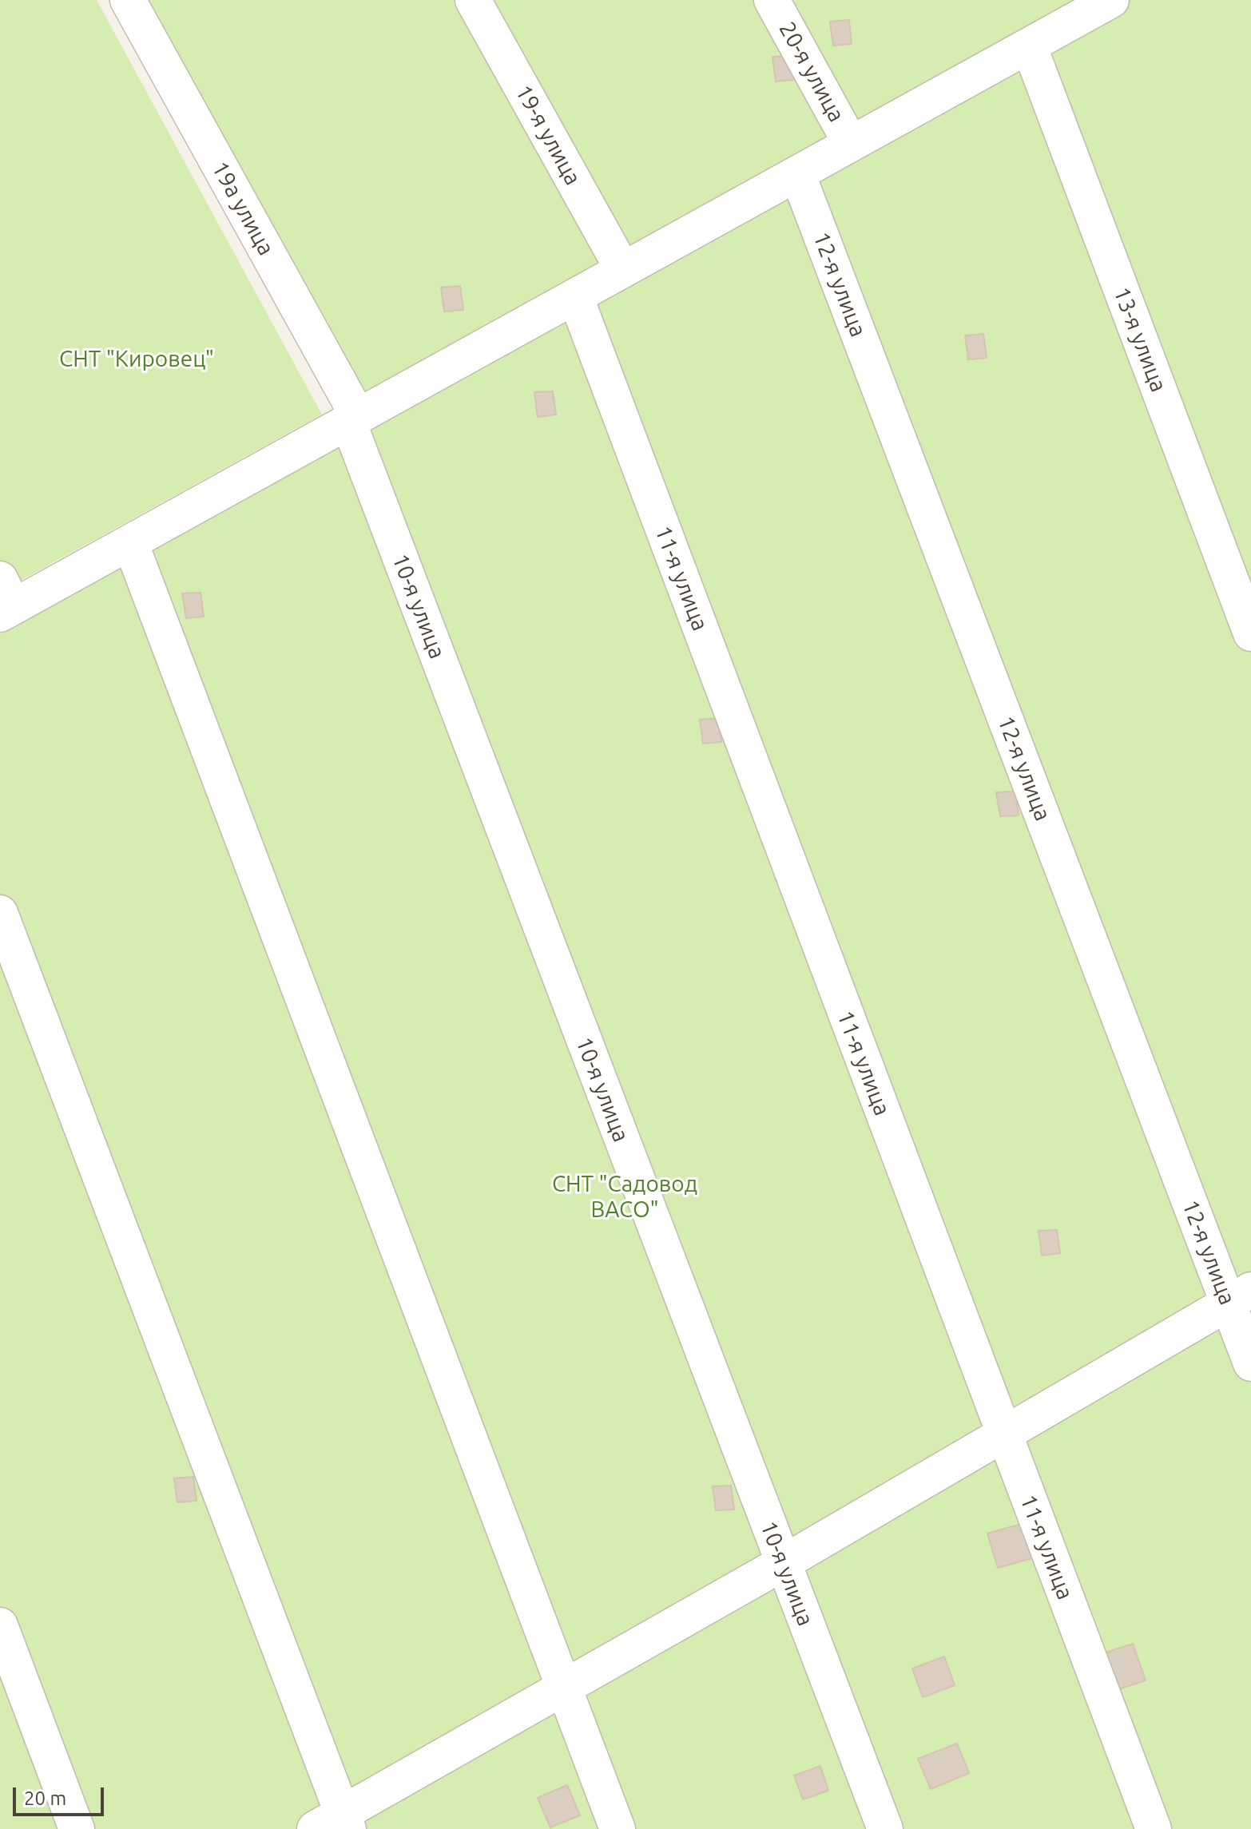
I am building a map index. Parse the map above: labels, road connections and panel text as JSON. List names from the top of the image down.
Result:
{
  "streets": {
    "street": [
      "20-я улица",
      "19-я улица",
      "19а улица",
      "12-я улица",
      "13-я улица",
      "11-я улица",
      "10-я улица"
    ]
  },
  "crossings": [
    ["19а улица", "10-я улица"]
  ],
  "parks": ["СНТ \"Кировец\"", "СНТ \"Садовод ВАСО\""],
  "scale_bar": "20 m"
}
